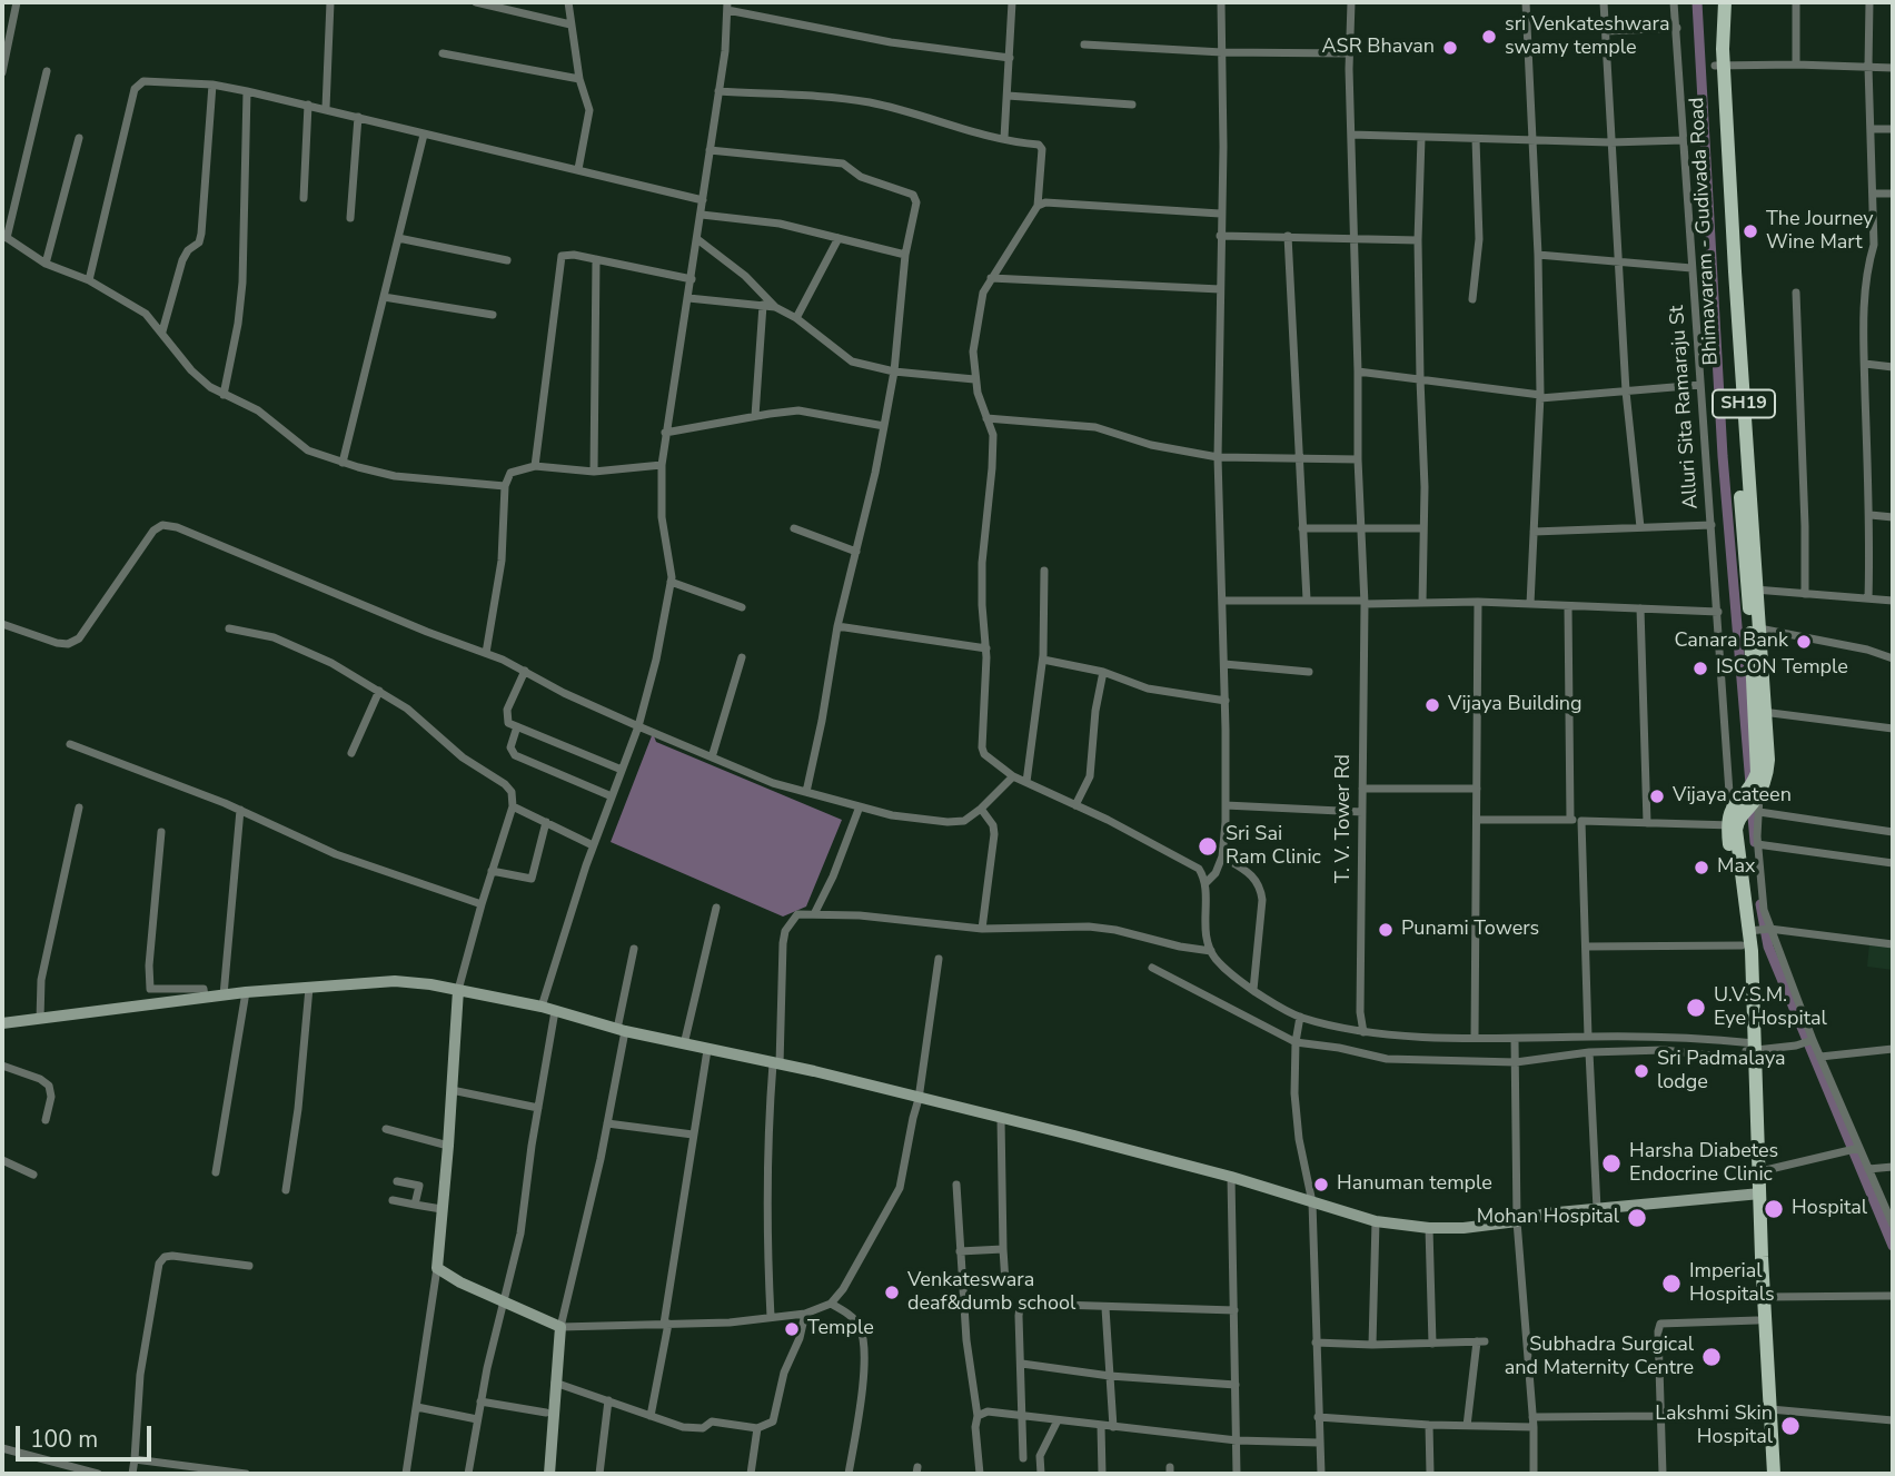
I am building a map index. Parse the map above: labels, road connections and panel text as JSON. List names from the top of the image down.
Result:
{
  "streets": {
    "main road": ["Bhimavaram - Gudivada Road", "SH19"],
    "street": ["Alluri Sita Ramaraju St", "T. V. Tower Rd"]
  },
  "crossings": [
    ["Bhimavaram - Gudivada Road", "SH19"]
  ],
  "places": [
    "sri Venkateshwara swamy temple",
    "ASR Bhavan",
    "The Journey Wine Mart",
    "Canara Bank",
    "ISCON Temple",
    "Vijaya Building",
    "Vijaya cateen",
    "Sri Sai Ram Clinic",
    "Max",
    "Punami Towers",
    "U.V.S.M. Eye Hospital",
    "Sri Padmalaya lodge",
    "Harsha Diabetes Endocrine Clinic",
    "Hanuman temple",
    "Hospital",
    "Mohan Hospital",
    "Imperial Hospitals",
    "Venkateswara deaf&dumb school",
    "Temple",
    "Subhadra Surgical and Maternity Centre",
    "Lakshmi Skin Hospital"
  ],
  "scale_bar": "100 m"
}
